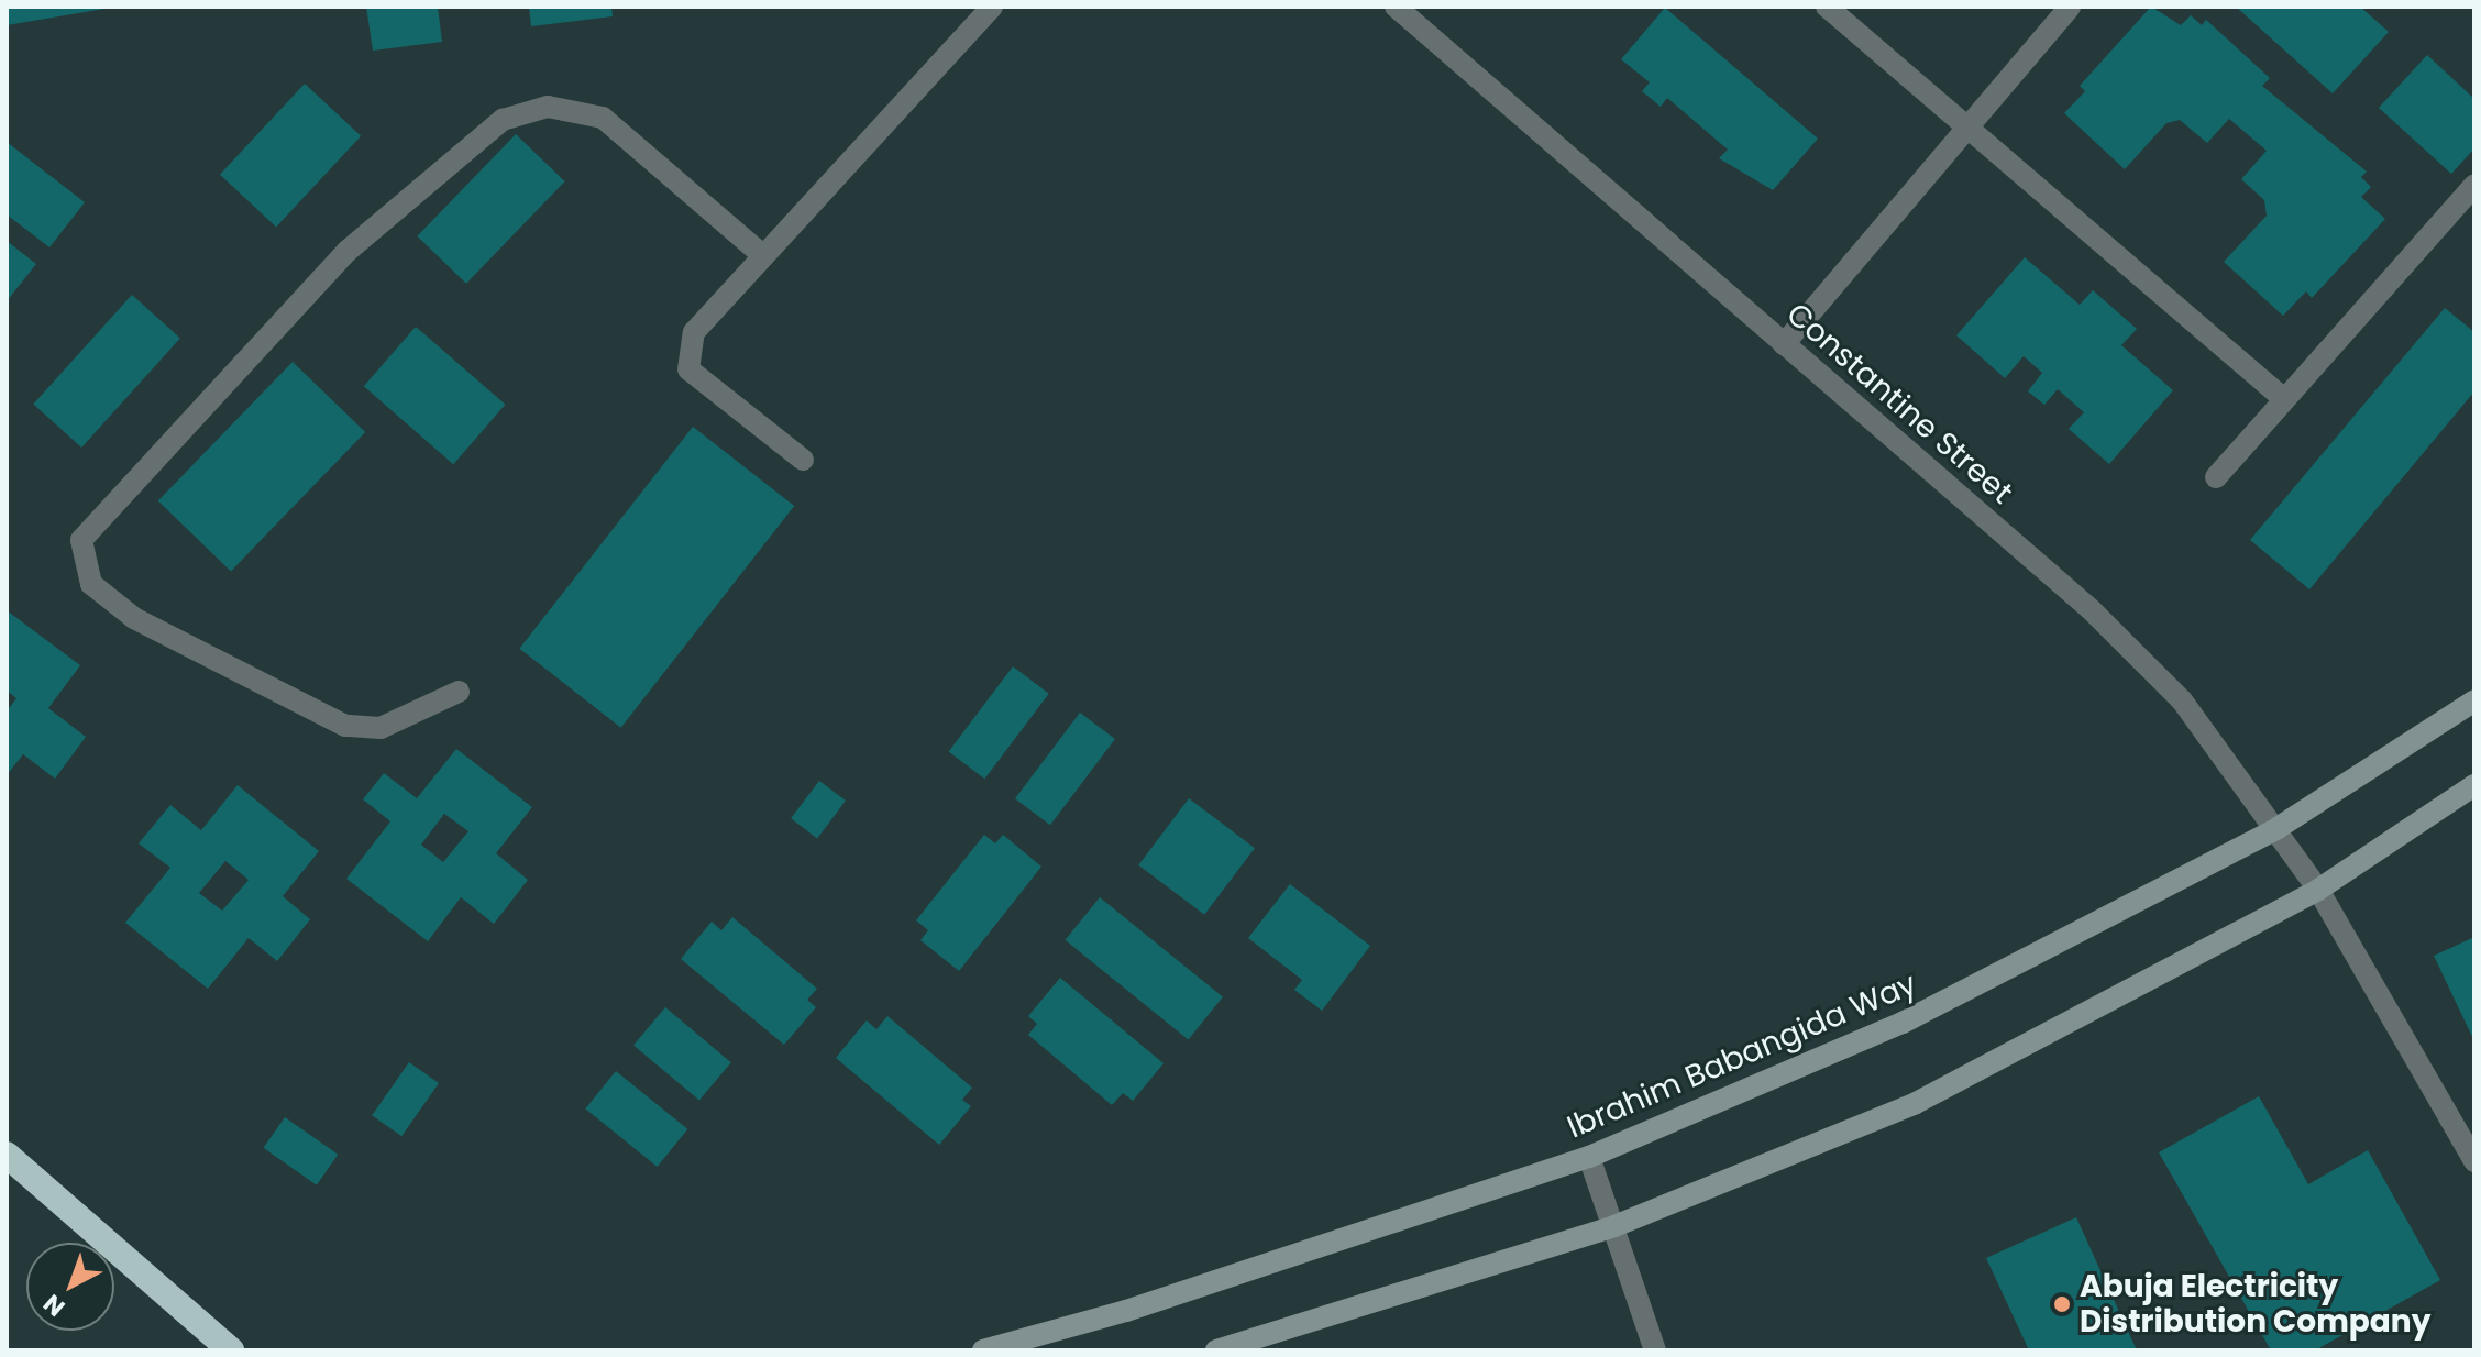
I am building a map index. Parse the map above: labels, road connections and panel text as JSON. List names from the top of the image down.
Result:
{
  "streets": {
    "main road": ["Ibrahim Babangida Way"],
    "street": ["Constantine Street"]
  },
  "crossings": [
    ["Constantine Street", "Ibrahim Babangida Way"]
  ],
  "places": ["Abuja Electricity Distribution Company"],
  "north": "bottom left"
}
